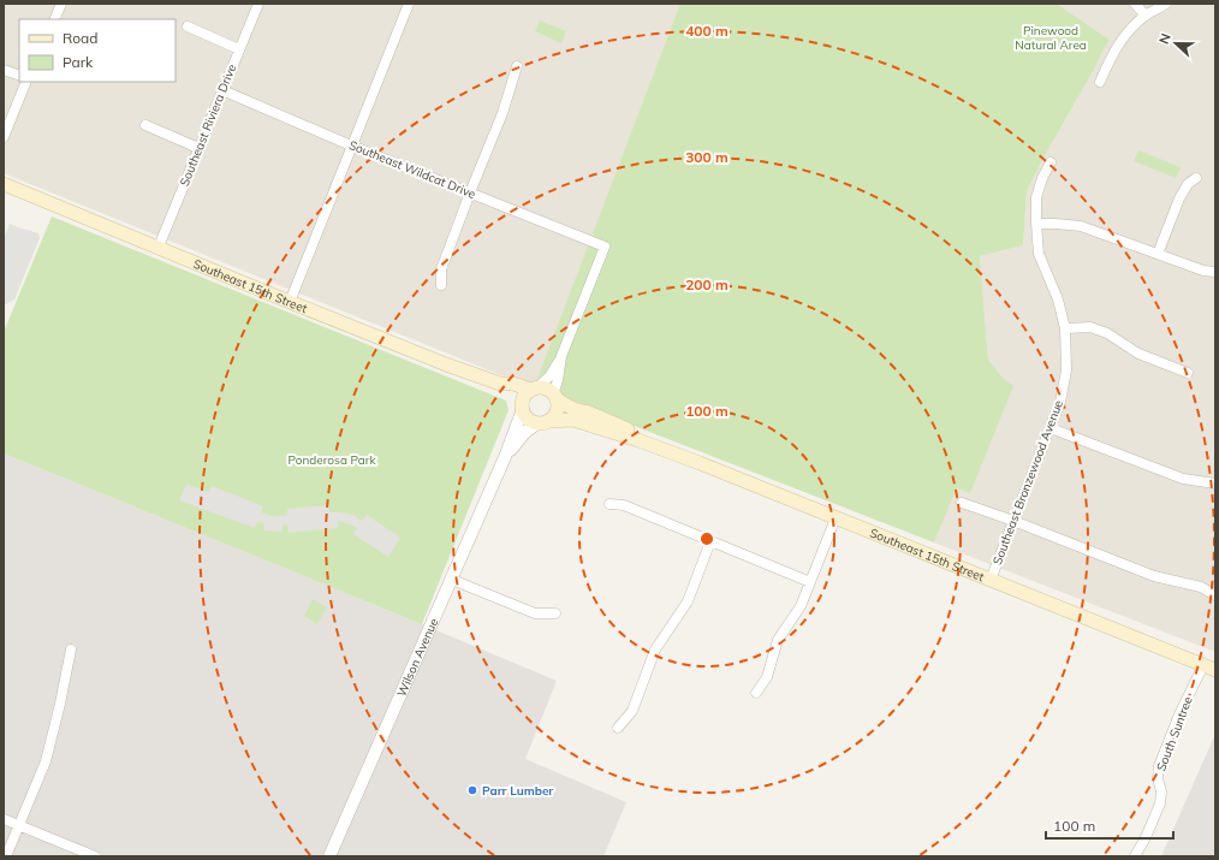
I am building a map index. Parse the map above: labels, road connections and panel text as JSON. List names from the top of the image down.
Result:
{
  "streets": {
    "main road": ["Southeast 15th Street"],
    "street": [
      "Southeast Riviera Drive",
      "Southeast Wildcat Drive",
      "Southeast Bronzewood Avenue",
      "Wilson Avenue",
      "South Suntree"
    ]
  },
  "crossings": [
    ["Southeast Riviera Drive", "Southeast Wildcat Drive"],
    ["Southeast Riviera Drive", "Southeast 15th Street"],
    ["Southeast 15th Street", "Southeast Bronzewood Avenue"],
    ["Southeast 15th Street", "Wilson Avenue"],
    ["Southeast 15th Street", "South Suntree"]
  ],
  "parks": ["Pinewood Natural Area", "Ponderosa Park"],
  "places": ["Parr Lumber"],
  "legend": ["Road", "Park"],
  "scale_bar": "100 m",
  "north": "left",
  "rings": [
    "400 m",
    "300 m",
    "200 m",
    "100 m"
  ]
}
